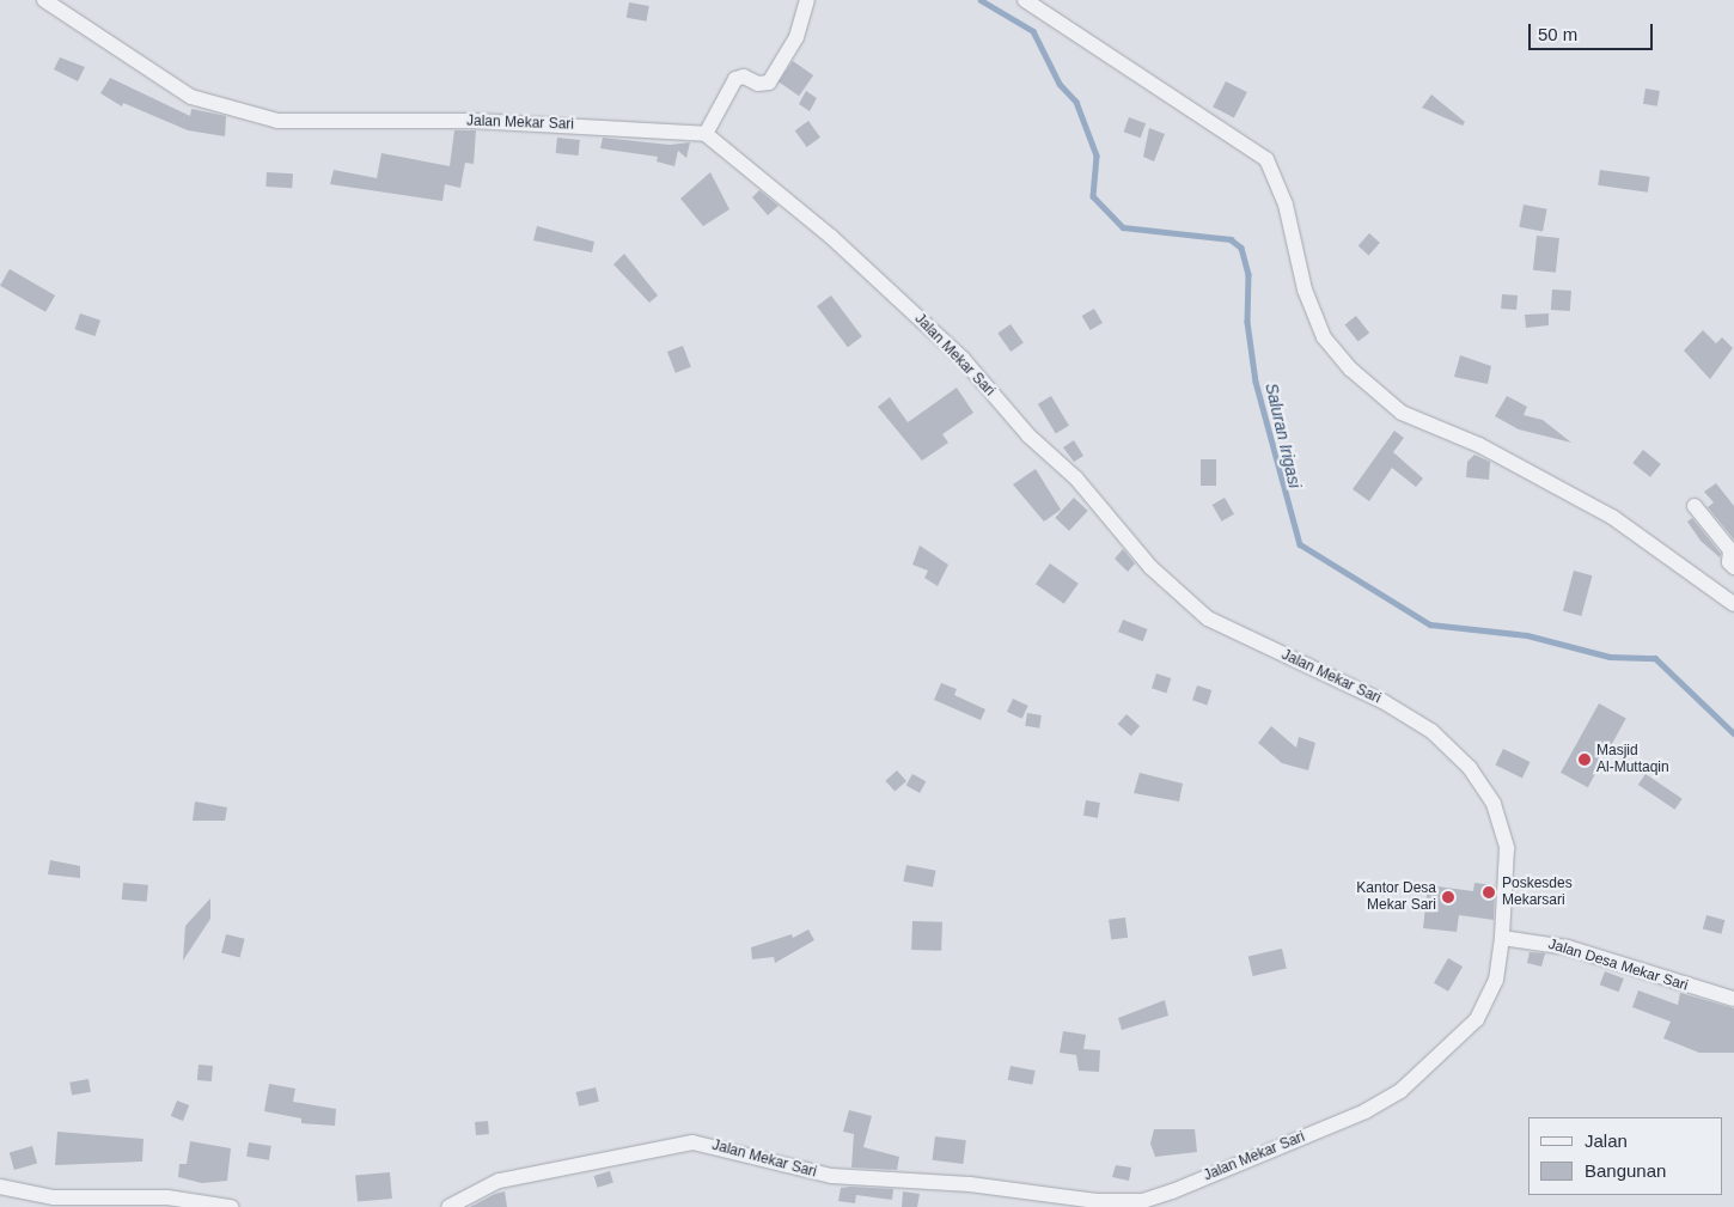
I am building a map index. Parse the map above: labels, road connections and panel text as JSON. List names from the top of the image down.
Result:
{
  "streets": {
    "street": ["Jalan Mekar Sari", "Jalan Desa Mekar Sari"]
  },
  "crossings": [
    ["Jalan Mekar Sari", "Jalan Desa Mekar Sari"]
  ],
  "water": ["Saluran Irigasi"],
  "places": ["Masjid Al-Muttaqin", "Poskesdes Mekarsari", "Kantor Desa Mekar Sari"],
  "legend": ["Jalan", "Bangunan"],
  "scale_bar": "50 m"
}
